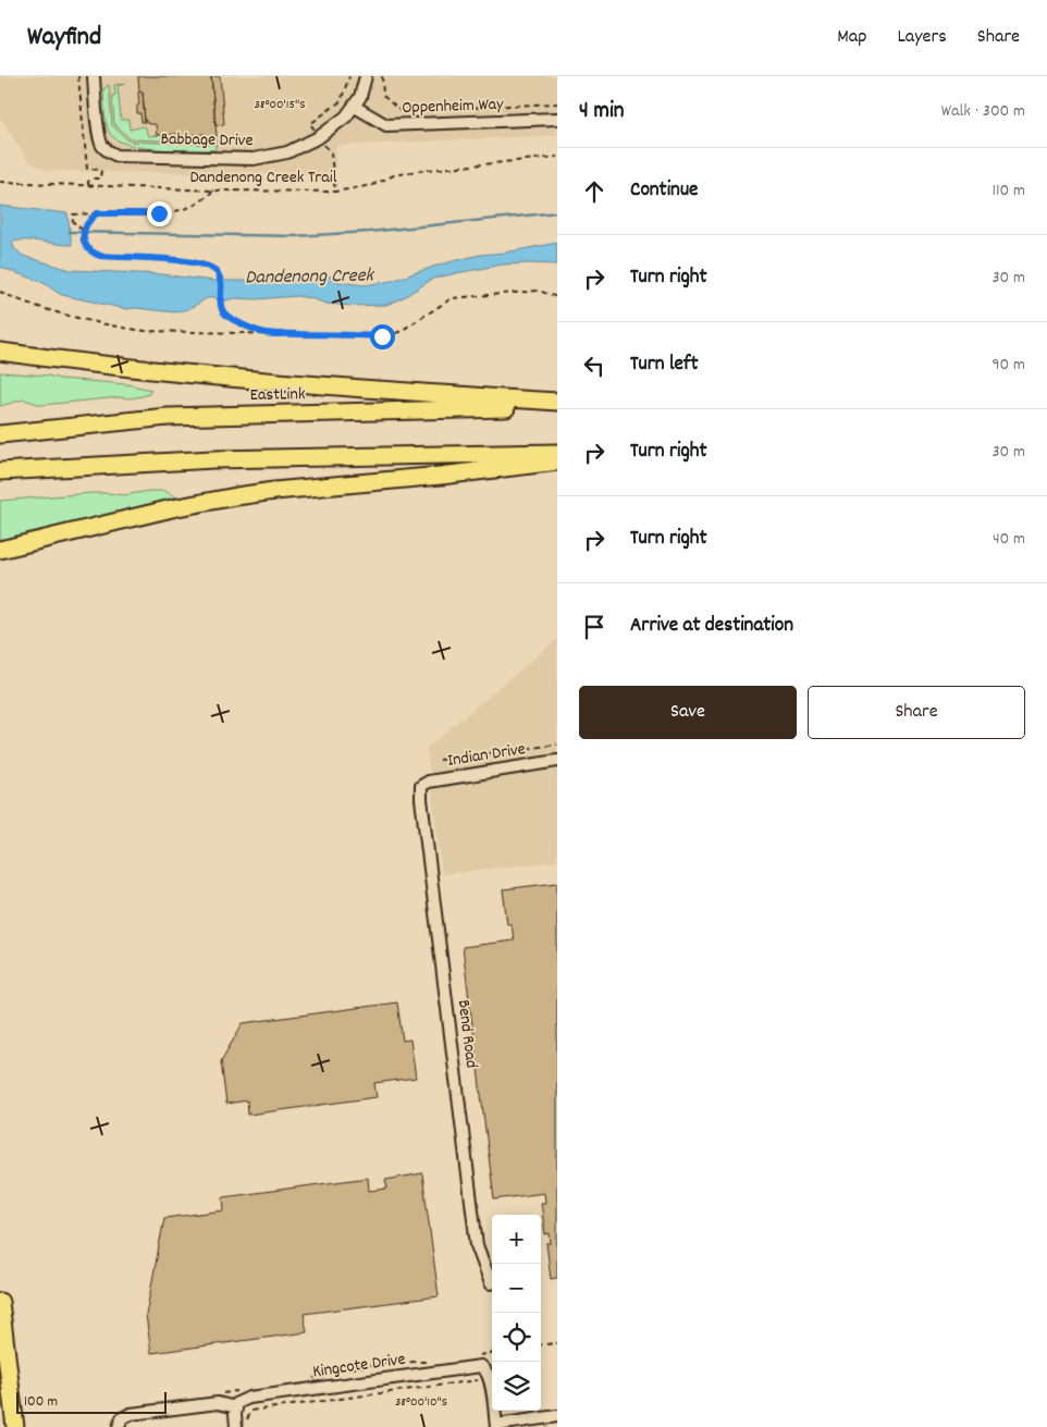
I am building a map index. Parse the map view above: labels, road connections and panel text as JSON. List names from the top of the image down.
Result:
{
  "streets": {
    "highway": ["EastLink"],
    "street": [
      "Oppenheim Way",
      "Babbage Drive",
      "Indian Drive",
      "Bend Road",
      "Kingcote Drive"
    ],
    "path": ["Dandenong Creek Trail"]
  },
  "crossings": [
    ["Oppenheim Way", "Babbage Drive"],
    ["Indian Drive", "Bend Road"]
  ],
  "water": ["Dandenong Creek"],
  "scale_bar": "100 m",
  "page": {
    "header": "Wayfind",
    "nav": ["Map", "Layers", "Share"],
    "heading": ["4 min", "Walk · 300 m"],
    "list": [
      ["Continue", "110 m"],
      ["Turn right", "30 m"],
      ["Turn left", "90 m"],
      ["Turn right", "30 m"],
      ["Turn right", "40 m"],
      "Arrive at destination"
    ],
    "buttons": ["Save", "Share"],
    "map_buttons": ["+", "−"],
    "scale": "100 m"
  },
  "coordinates": ["38°00'15\"S", "38°00'10\"S"]
}
